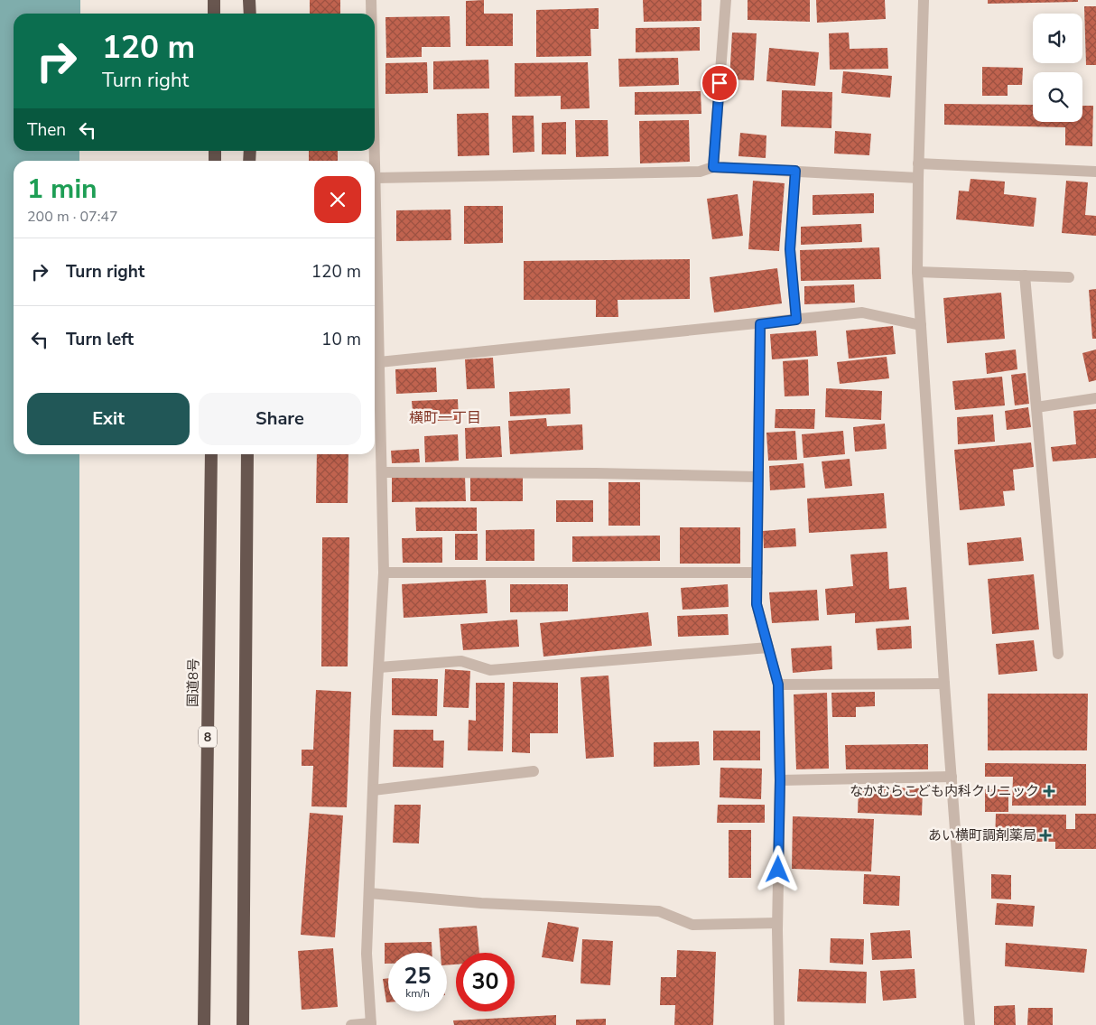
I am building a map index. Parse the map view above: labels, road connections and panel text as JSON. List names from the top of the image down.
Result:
{
  "streets": {
    "highway": ["国道8号", "8"]
  },
  "districts": ["横町一丁目"],
  "places": {
    "health": ["なかむらこども内科クリニック", "あい横町調剤薬局"]
  },
  "page": {
    "turn": ["120 m", "Turn right"],
    "then": "Then",
    "heading": ["1 min", "200 m · 07:47"],
    "list": [
      {
        "name": "Turn right",
        "value": "120 m"
      },
      {
        "name": "Turn left",
        "value": "10 m"
      }
    ],
    "buttons": ["Exit", "Share"],
    "speed": "25 km/h",
    "limit": "30"
  }
}
